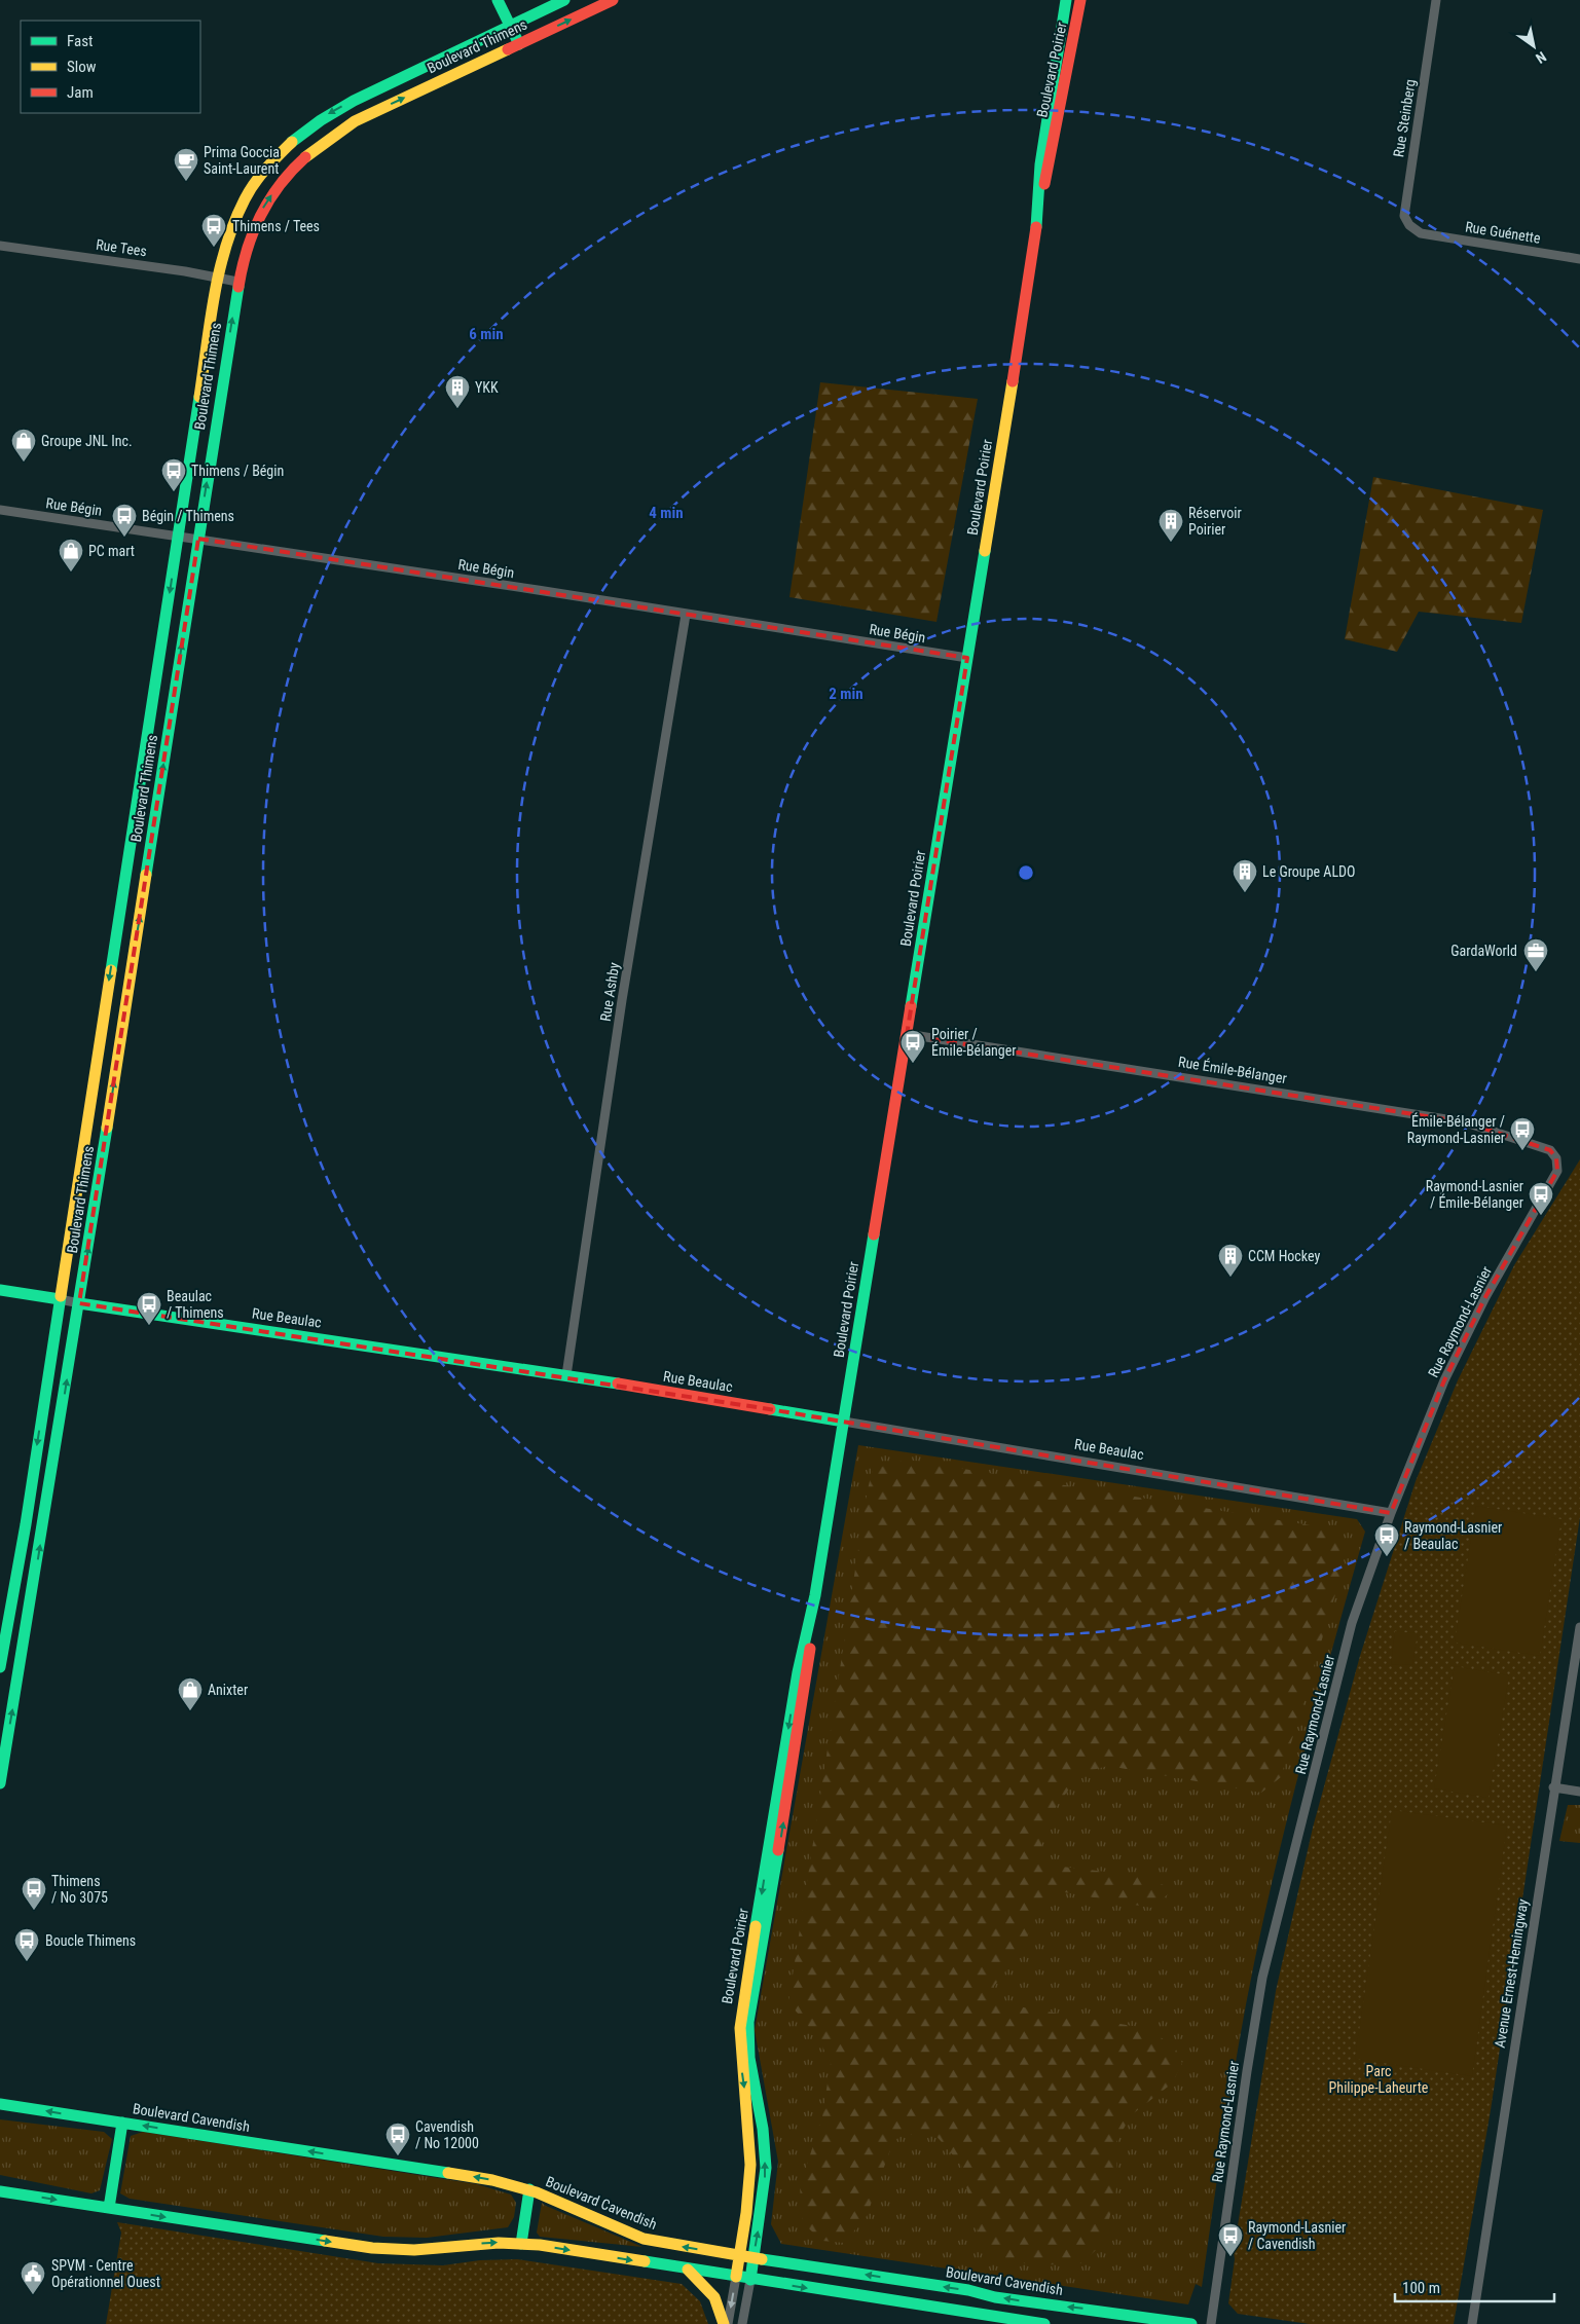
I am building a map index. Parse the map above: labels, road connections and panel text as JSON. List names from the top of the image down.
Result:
{
  "streets": {
    "street": [
      "Boulevard Thimens",
      "Boulevard Poirier",
      "Rue Steinberg",
      "Rue Guénette",
      "Rue Tees",
      "Rue Bégin",
      "Rue Ashby",
      "Rue Émile-Bélanger",
      "Rue Beaulac",
      "Rue Raymond-Lasnier",
      "Avenue Ernest-Hemingway",
      "Boulevard Cavendish"
    ]
  },
  "crossings": [
    ["Boulevard Thimens", "Rue Tees"],
    ["Boulevard Thimens", "Rue Bégin"],
    ["Boulevard Thimens", "Rue Beaulac"],
    ["Boulevard Poirier", "Rue Bégin"],
    ["Boulevard Poirier", "Rue Émile-Bélanger"],
    ["Boulevard Poirier", "Rue Beaulac"],
    ["Boulevard Poirier", "Boulevard Cavendish"],
    ["Rue Steinberg", "Rue Guénette"],
    ["Rue Bégin", "Rue Ashby"],
    ["Rue Ashby", "Rue Beaulac"],
    ["Rue Émile-Bélanger", "Rue Raymond-Lasnier"],
    ["Rue Beaulac", "Rue Raymond-Lasnier"]
  ],
  "parks": ["Parc Philippe-Laheurte"],
  "places": {
    "cafe": ["Prima Goccia Saint-Laurent"],
    "bus stop": [
      "Thimens / Tees",
      "Thimens / Bégin",
      "Bégin / Thimens",
      "Poirier / Émile-Bélanger",
      "Émile-Bélanger / Raymond-Lasnier",
      "Raymond-Lasnier / Émile-Bélanger",
      "Beaulac / Thimens",
      "Raymond-Lasnier / Beaulac",
      "Thimens / No 3075",
      "Boucle Thimens",
      "Cavendish / No 12000",
      "Raymond-Lasnier / Cavendish"
    ],
    "building": [
      "YKK",
      "Réservoir Poirier",
      "Le Groupe ALDO",
      "CCM Hockey"
    ],
    "shop": ["Groupe JNL Inc.", "PC mart", "Anixter"],
    "office": ["GardaWorld"],
    "public building": ["SPVM - Centre Opérationnel Ouest"]
  },
  "legend": ["Fast", "Slow", "Jam"],
  "scale_bar": "100 m",
  "north": "bottom right",
  "rings": ["6 min", "4 min", "2 min"]
}
